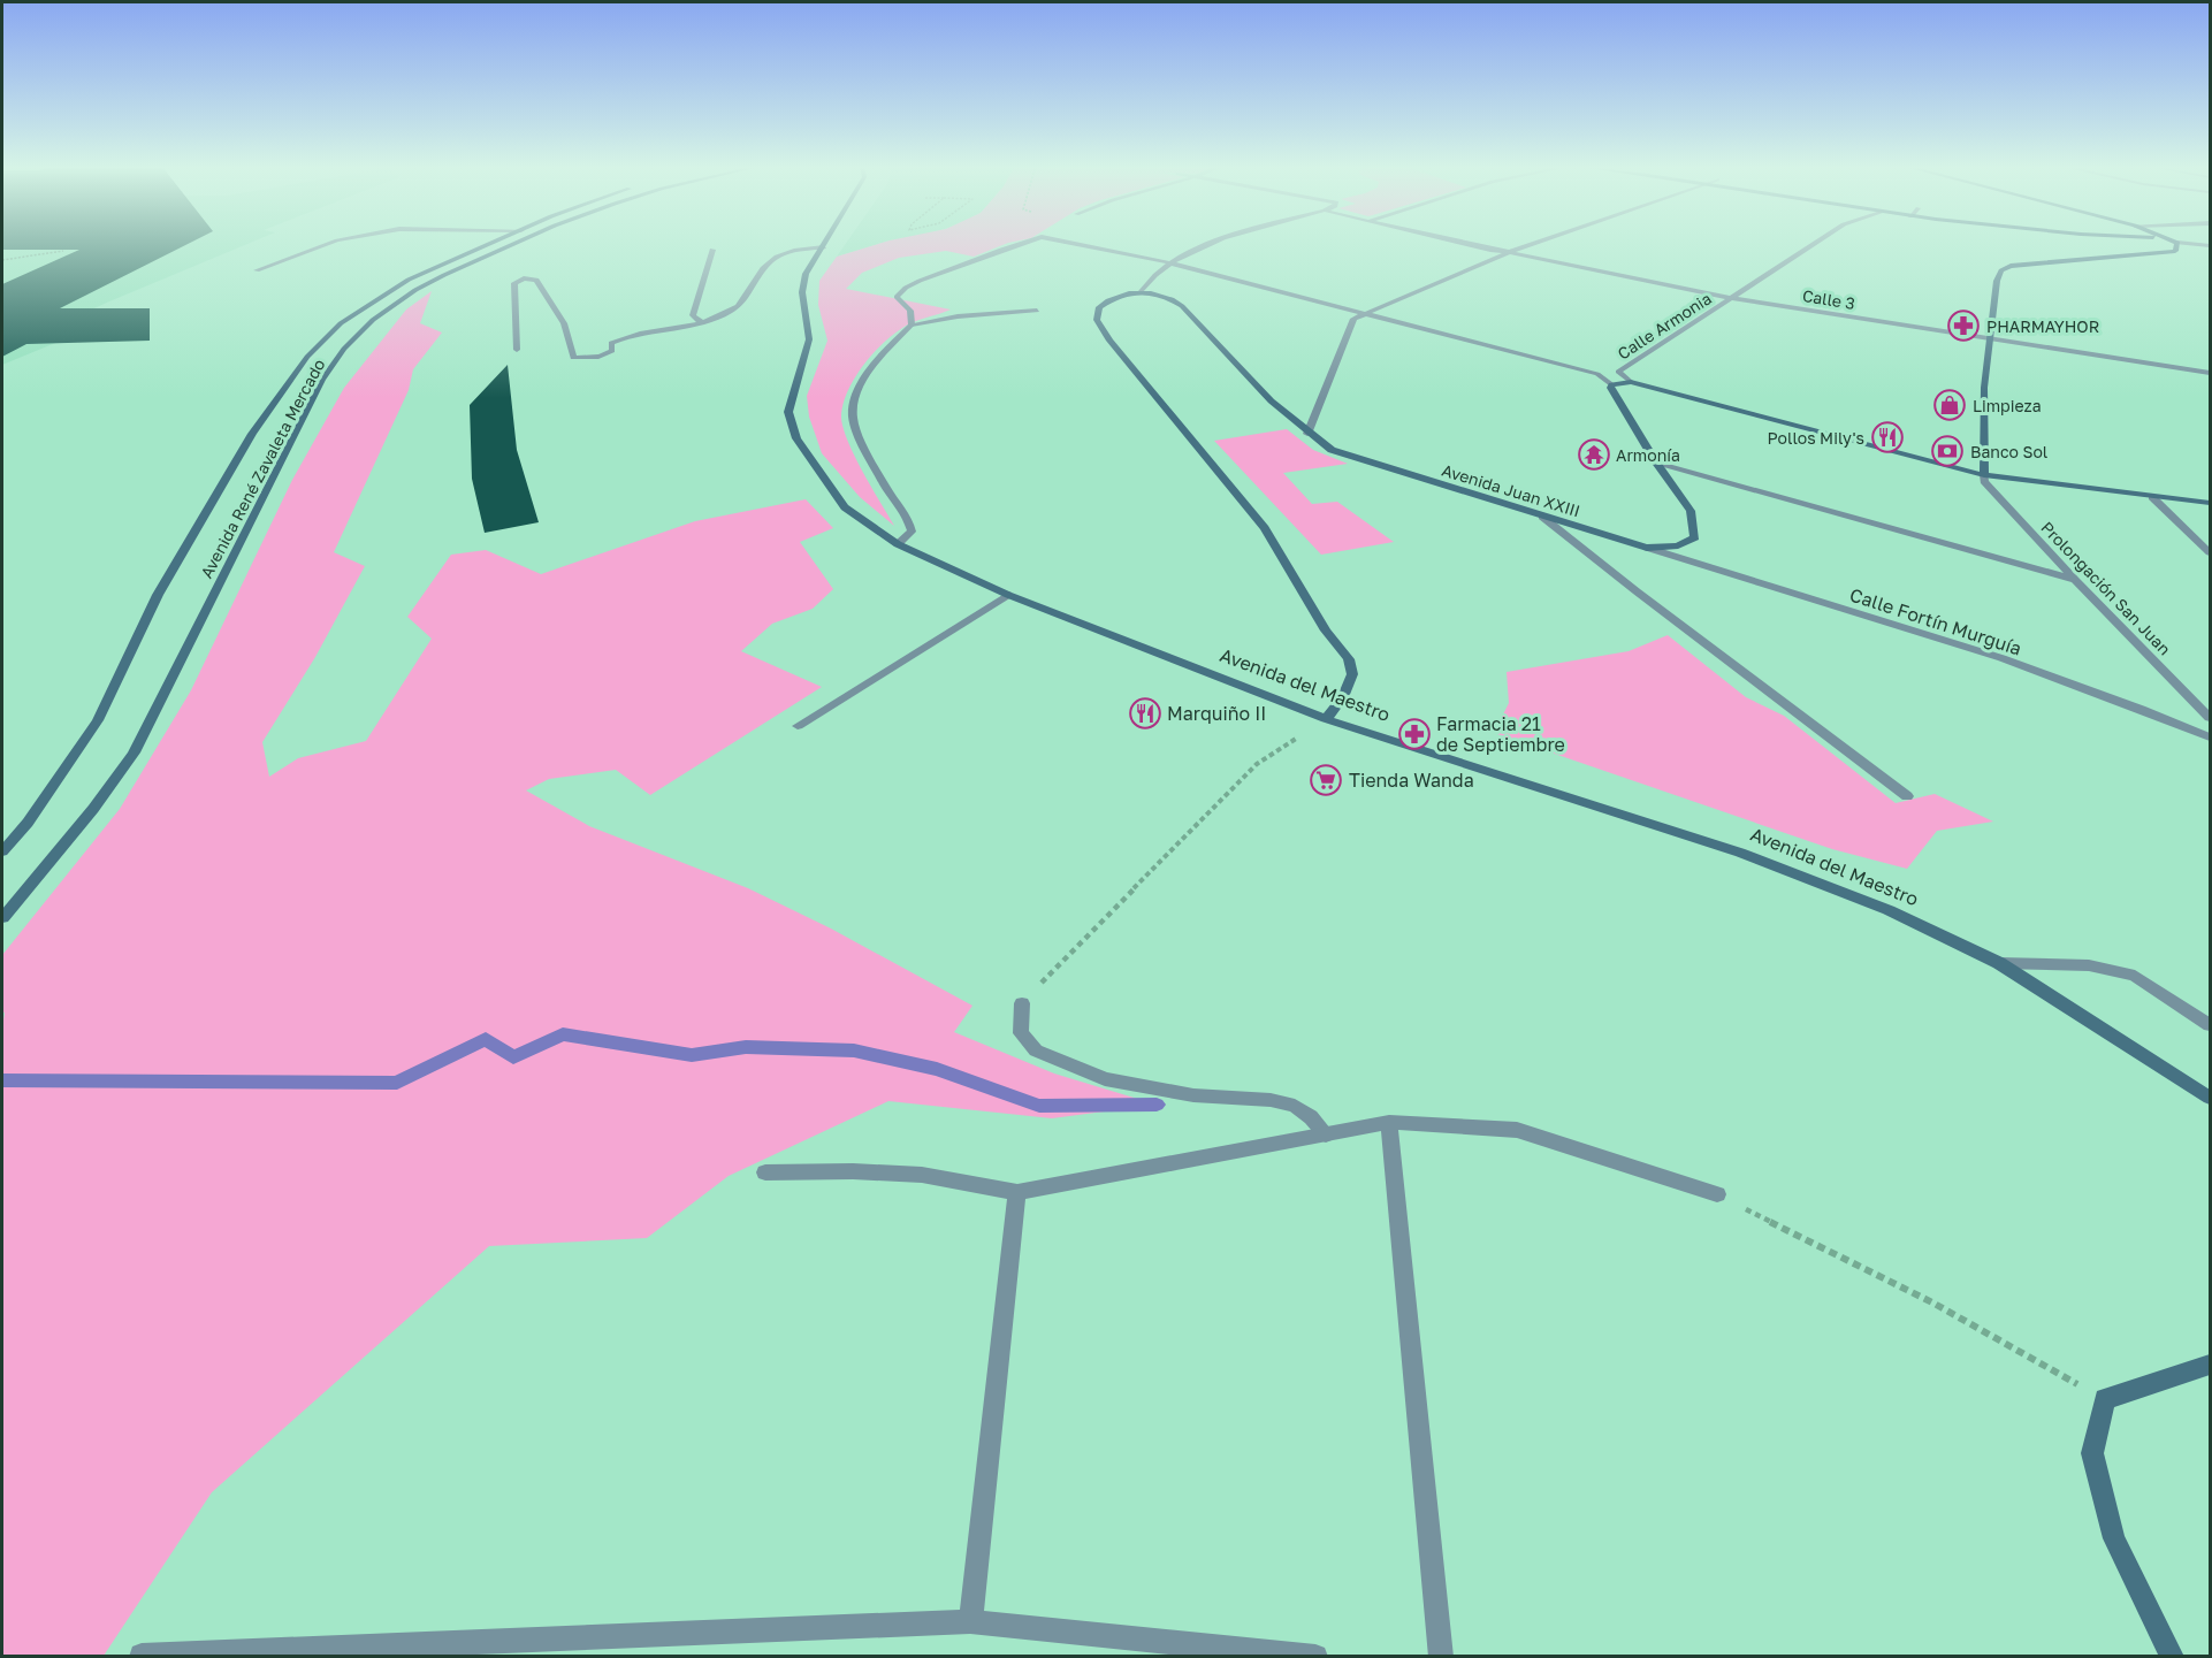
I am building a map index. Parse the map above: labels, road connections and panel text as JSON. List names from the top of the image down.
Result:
{
  "streets": {
    "main road": ["Avenida René Zavaleta Mercado", "Avenida Juan XXIII", "Avenida del Maestro"],
    "street": [
      "Calle 3",
      "Calle Armonia",
      "Prolongación San Juan",
      "Calle Fortín Murguía"
    ]
  },
  "crossings": [
    ["Calle 3", "Calle Armonia"],
    ["Avenida Juan XXIII", "Calle Fortín Murguía"],
    ["Avenida Juan XXIII", "Avenida del Maestro"]
  ],
  "places": {
    "pharmacy": ["PHARMAYHOR", "Farmacia 21 de Septiembre"],
    "shop": ["Limpieza"],
    "restaurant": ["Pollos Mily's", "Marquiño II"],
    "bank": ["Banco Sol"],
    "temple": ["Armonía"],
    "supermarket": ["Tienda Wanda"]
  }
}
